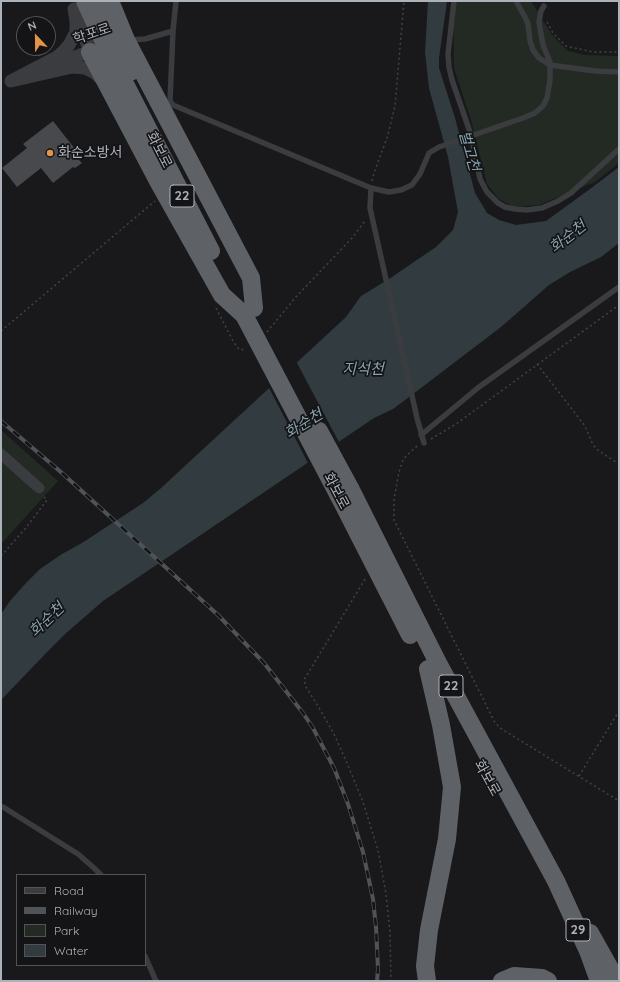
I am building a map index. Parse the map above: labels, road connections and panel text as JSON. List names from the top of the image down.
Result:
{
  "streets": {
    "highway": ["화보로", "22", "29"],
    "street": ["학포로"]
  },
  "crossings": [
    ["화보로", "22"]
  ],
  "water": ["벌고천", "화순천", "지석천"],
  "places": ["화순소방서"],
  "legend": [
    "Road",
    "Railway",
    "Park",
    "Water"
  ],
  "north": "top"
}
